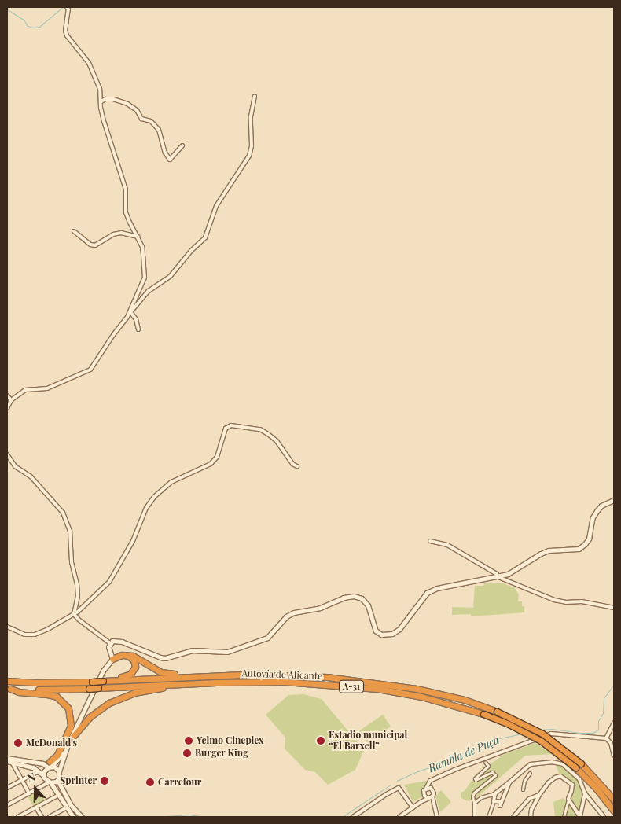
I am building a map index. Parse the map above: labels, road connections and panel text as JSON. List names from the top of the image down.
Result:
{
  "streets": {
    "highway": ["Autovía de Alicante", "A-31"]
  },
  "water": ["Rambla de Puça"],
  "places": [
    "Yelmo Cineplex",
    "Estadio municipal “El Barxell”",
    "McDonald's",
    "Burger King",
    "Sprinter",
    "Carrefour"
  ],
  "north": "top"
}
